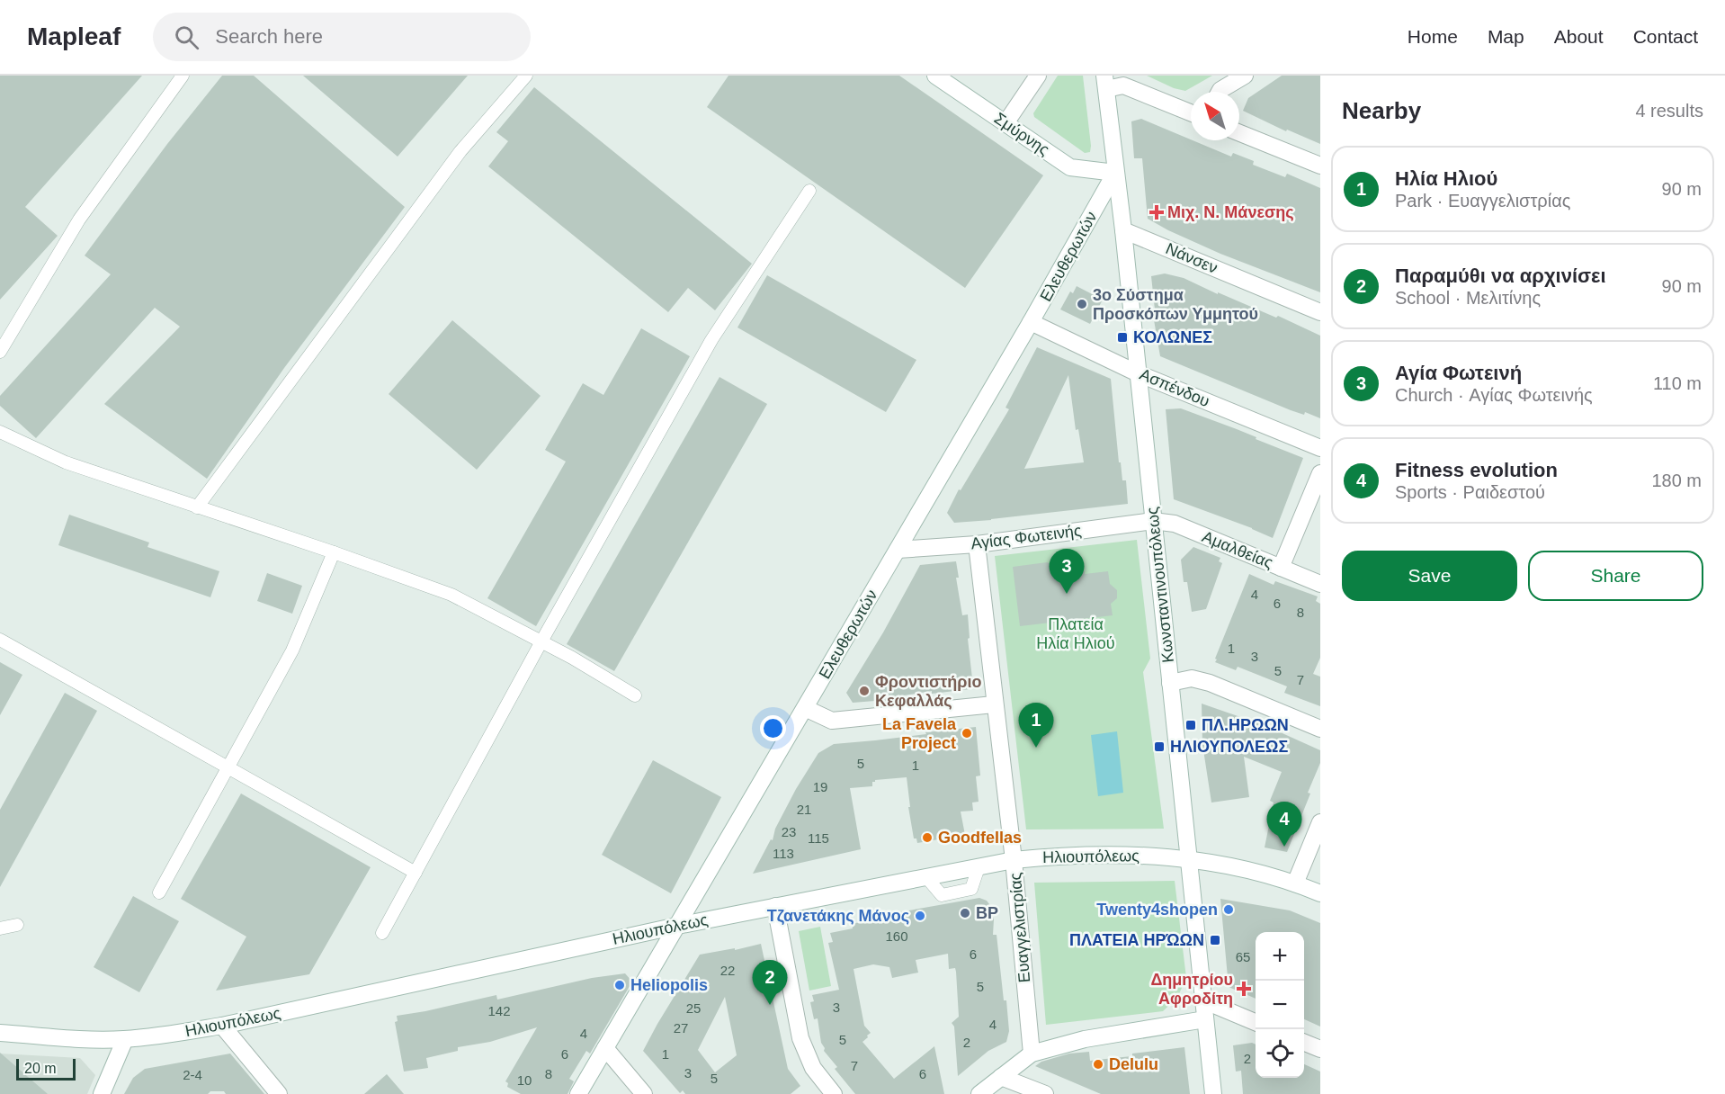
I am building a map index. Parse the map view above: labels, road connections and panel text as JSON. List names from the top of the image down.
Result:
{
  "streets": {
    "street": [
      "Σμύρνης",
      "Ελευθερωτών",
      "Νάνσεν",
      "Ασπένδου",
      "Αγίας Φωτεινής",
      "Αμαλθείας",
      "Κωνσταντινουπόλεως",
      "Ηλιουπόλεως",
      "Ευαγγελιστρίας"
    ]
  },
  "crossings": [
    ["Σμύρνης", "Ελευθερωτών"],
    ["Σμύρνης", "Κωνσταντινουπόλεως"],
    ["Ελευθερωτών", "Ασπένδου"],
    ["Ελευθερωτών", "Αγίας Φωτεινής"],
    ["Ελευθερωτών", "Κωνσταντινουπόλεως"],
    ["Ελευθερωτών", "Ηλιουπόλεως"],
    ["Νάνσεν", "Κωνσταντινουπόλεως"],
    ["Ασπένδου", "Κωνσταντινουπόλεως"],
    ["Αγίας Φωτεινής", "Αμαλθείας"],
    ["Αγίας Φωτεινής", "Κωνσταντινουπόλεως"],
    ["Αγίας Φωτεινής", "Ευαγγελιστρίας"],
    ["Αμαλθείας", "Κωνσταντινουπόλεως"],
    ["Κωνσταντινουπόλεως", "Ηλιουπόλεως"],
    ["Ηλιουπόλεως", "Ευαγγελιστρίας"]
  ],
  "parks": ["Πλατεία Ηλία Ηλιού"],
  "places": {
    "health": ["Μιχ. Ν. Μάνεσης", "Δημητρίου Αφροδίτη"],
    "other": [
      "3o Σύστημα Προσκόπων Υμμητού",
      "Φροντιστήριο Κεφαλλάς",
      "La Favela Project",
      "Goodfellas",
      "Twenty4shopen",
      "BP",
      "Τζανετάκης Μάνος",
      "Heliopolis",
      "Delulu"
    ],
    "transit": [
      "ΚΟΛΩΝΕΣ",
      "ΠΛ.ΗΡΩΩΝ",
      "ΗΛΙΟΥΠΟΛΕΩΣ",
      "ΠΛΑΤΕΙΑ ΗΡΏΩΝ"
    ]
  },
  "house_numbers": [
    "4",
    "6",
    "8",
    "1",
    "3",
    "5",
    "7",
    "5",
    "1",
    "19",
    "21",
    "23",
    "115",
    "113",
    "160",
    "6",
    "65",
    "22",
    "5",
    "3",
    "25",
    "142",
    "4",
    "27",
    "4",
    "5",
    "2",
    "6",
    "1",
    "2",
    "7",
    "3",
    "8",
    "6",
    "2-4",
    "5",
    "10"
  ],
  "scale_bar": "20 m",
  "north": "top left",
  "page": {
    "header": "Mapleaf",
    "search": "Search here",
    "nav": [
      "Home",
      "Map",
      "About",
      "Contact"
    ],
    "heading": ["Nearby", "4 results"],
    "list": [
      {
        "mark": "1",
        "name": "Ηλία Ηλιού",
        "note": "Park · Ευαγγελιστρίας",
        "value": "90 m"
      },
      {
        "mark": "2",
        "name": "Παραμύθι να αρχινίσει",
        "note": "School · Μελιτίνης",
        "value": "90 m"
      },
      {
        "mark": "3",
        "name": "Αγία Φωτεινή",
        "note": "Church · Αγίας Φωτεινής",
        "value": "110 m"
      },
      {
        "mark": "4",
        "name": "Fitness evolution",
        "note": "Sports · Ραιδεστού",
        "value": "180 m"
      }
    ],
    "buttons": ["Save", "Share"],
    "pins": [
      "3",
      "1",
      "4",
      "2"
    ],
    "map_buttons": ["+", "−"],
    "scale": "20 m"
  }
}
